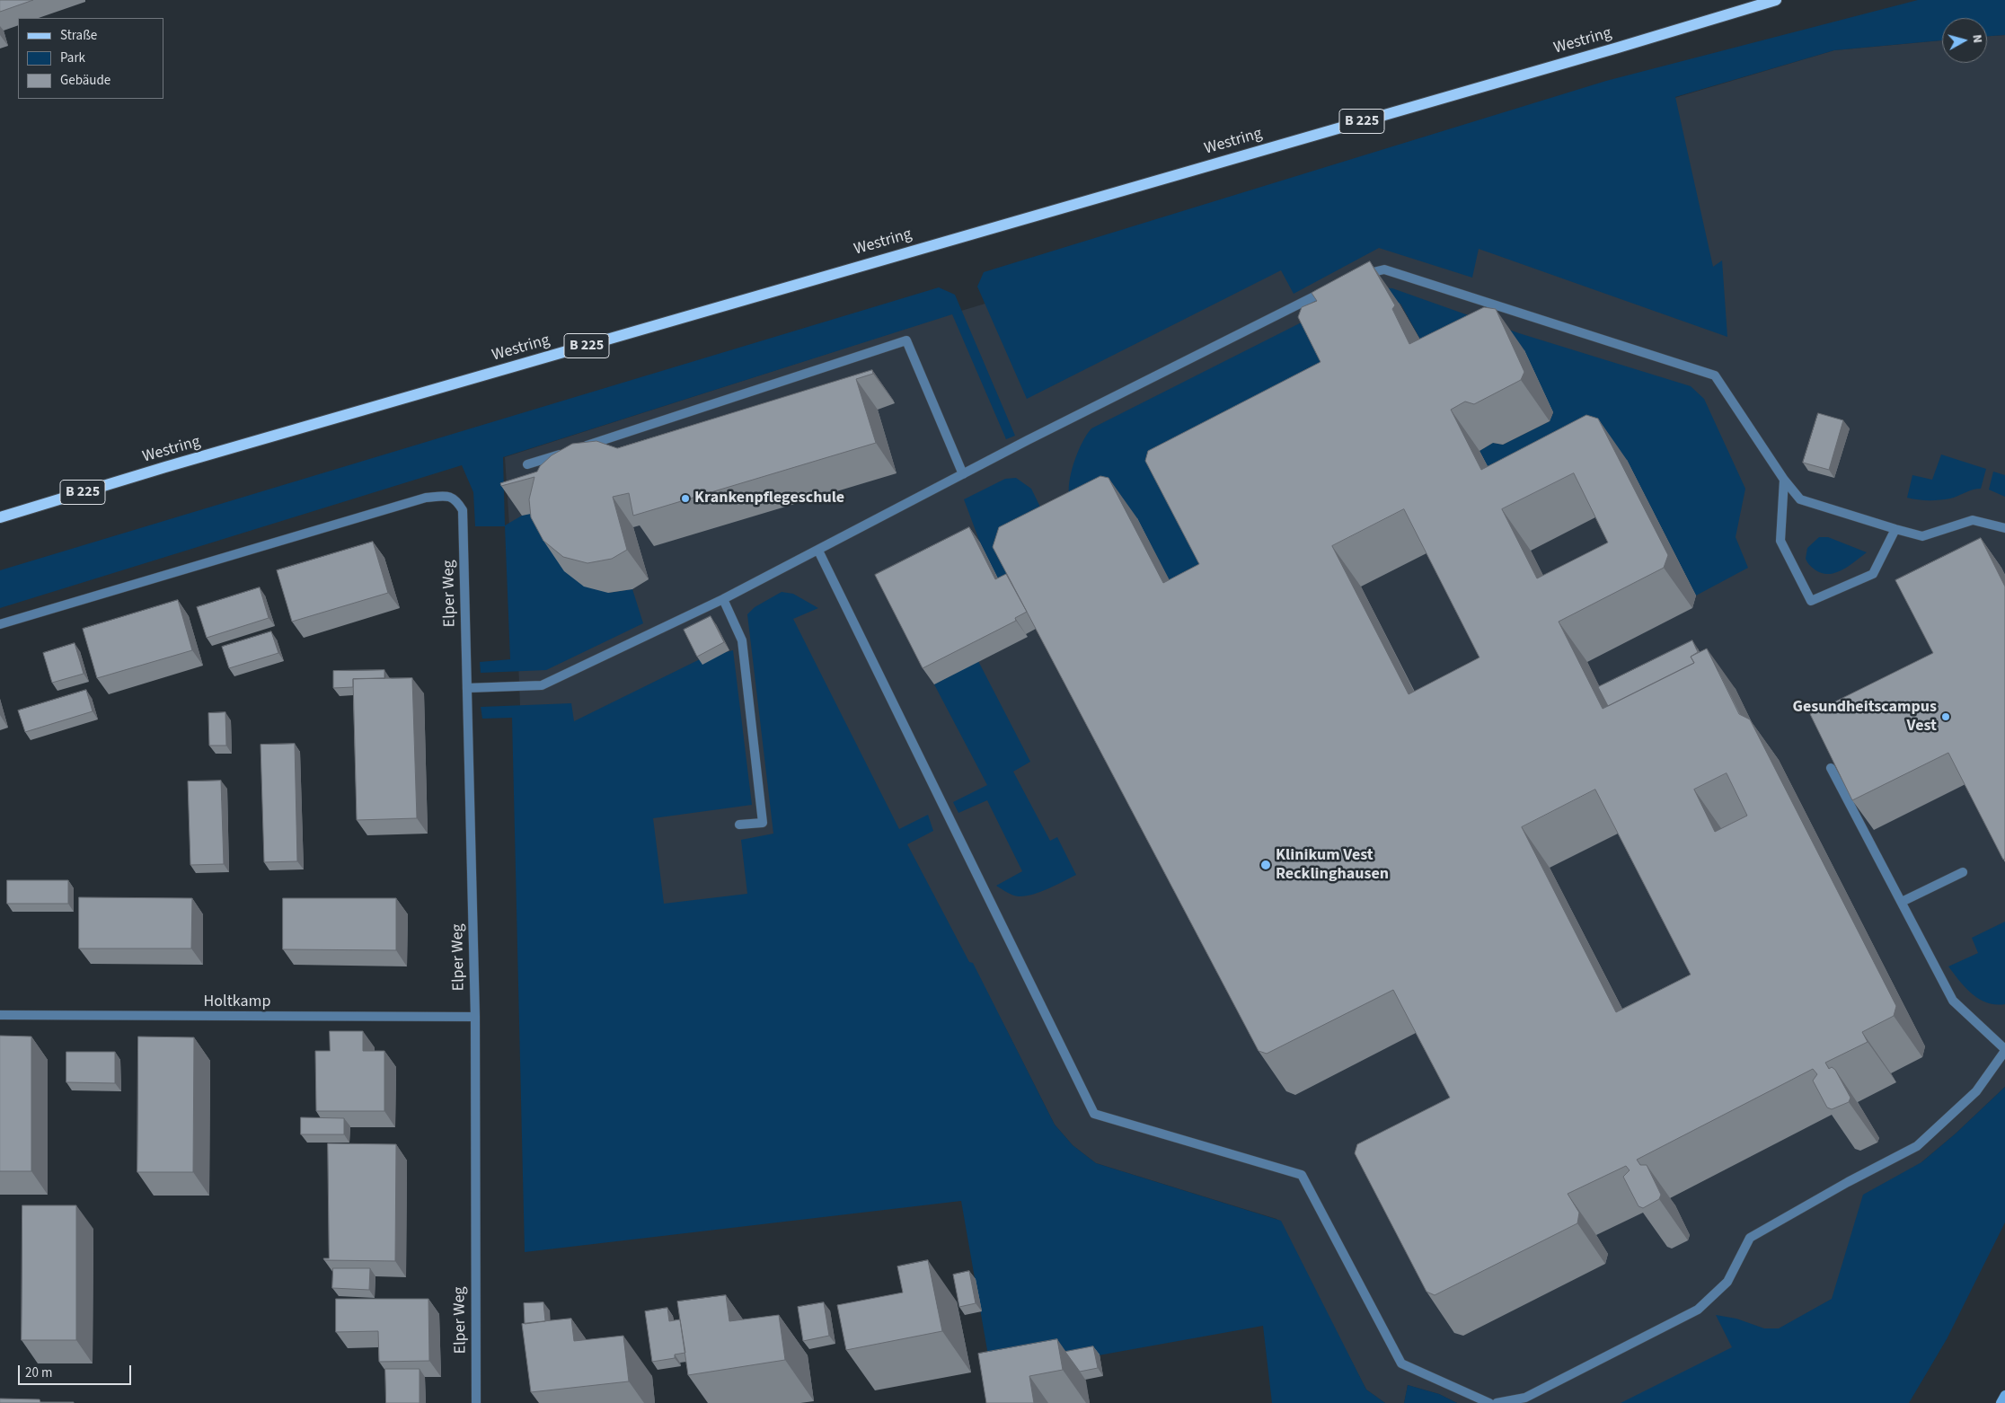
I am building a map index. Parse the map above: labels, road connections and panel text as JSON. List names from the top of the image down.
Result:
{
  "streets": {
    "main road": ["Westring", "B 225"],
    "street": ["Elper Weg", "Holtkamp"]
  },
  "crossings": [
    ["Elper Weg", "Holtkamp"]
  ],
  "places": ["Krankenpflegeschule", "Gesundheitscampus Vest", "Klinikum Vest Recklinghausen"],
  "legend": ["Straße", "Park", "Gebäude"],
  "scale_bar": "20 m",
  "north": "right"
}
